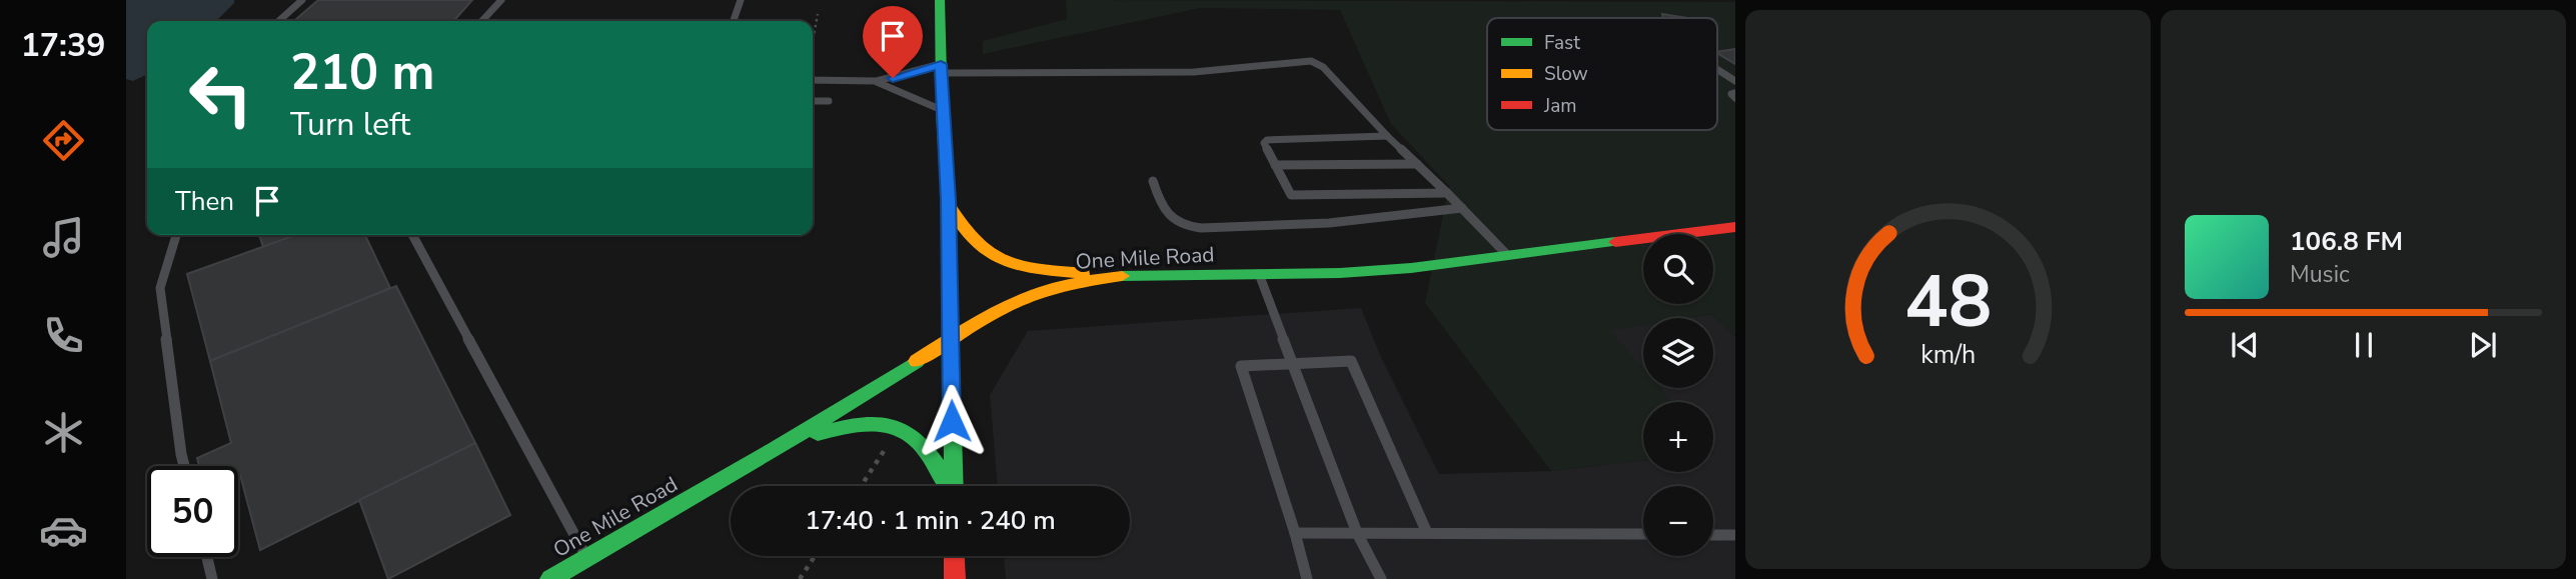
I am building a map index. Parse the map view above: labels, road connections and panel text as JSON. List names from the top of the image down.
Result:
{
  "streets": {
    "main road": ["One Mile Road"]
  },
  "legend": ["Fast", "Slow", "Jam"],
  "page": {
    "tabs": "17:39",
    "turn": ["210 m", "Turn left"],
    "then": "Then",
    "song": ["106.8 FM", "Music"],
    "map_buttons": ["+", "−"],
    "limit": "50",
    "trip": "17:40 · 1 min · 240 m",
    "gauge": ["48", "km/h"]
  }
}
